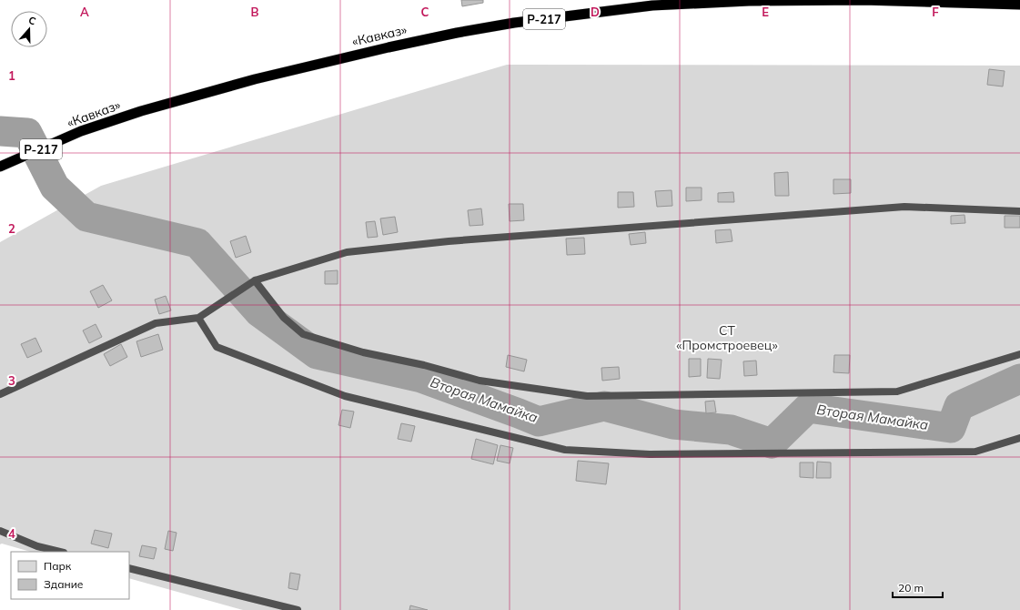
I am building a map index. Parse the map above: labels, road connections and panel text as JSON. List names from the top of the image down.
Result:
{
  "streets": {
    "highway": ["Р-217", "«Кавказ»"]
  },
  "water": ["Вторая Мамайка"],
  "parks": ["СТ «Промстроевец»"],
  "legend": ["Парк", "Здание"],
  "scale_bar": "20 m",
  "north": "top",
  "grid": {
    "columns": [
      "A",
      "B",
      "C",
      "D",
      "E",
      "F"
    ],
    "rows": [
      "1",
      "2",
      "3",
      "4"
    ]
  }
}
